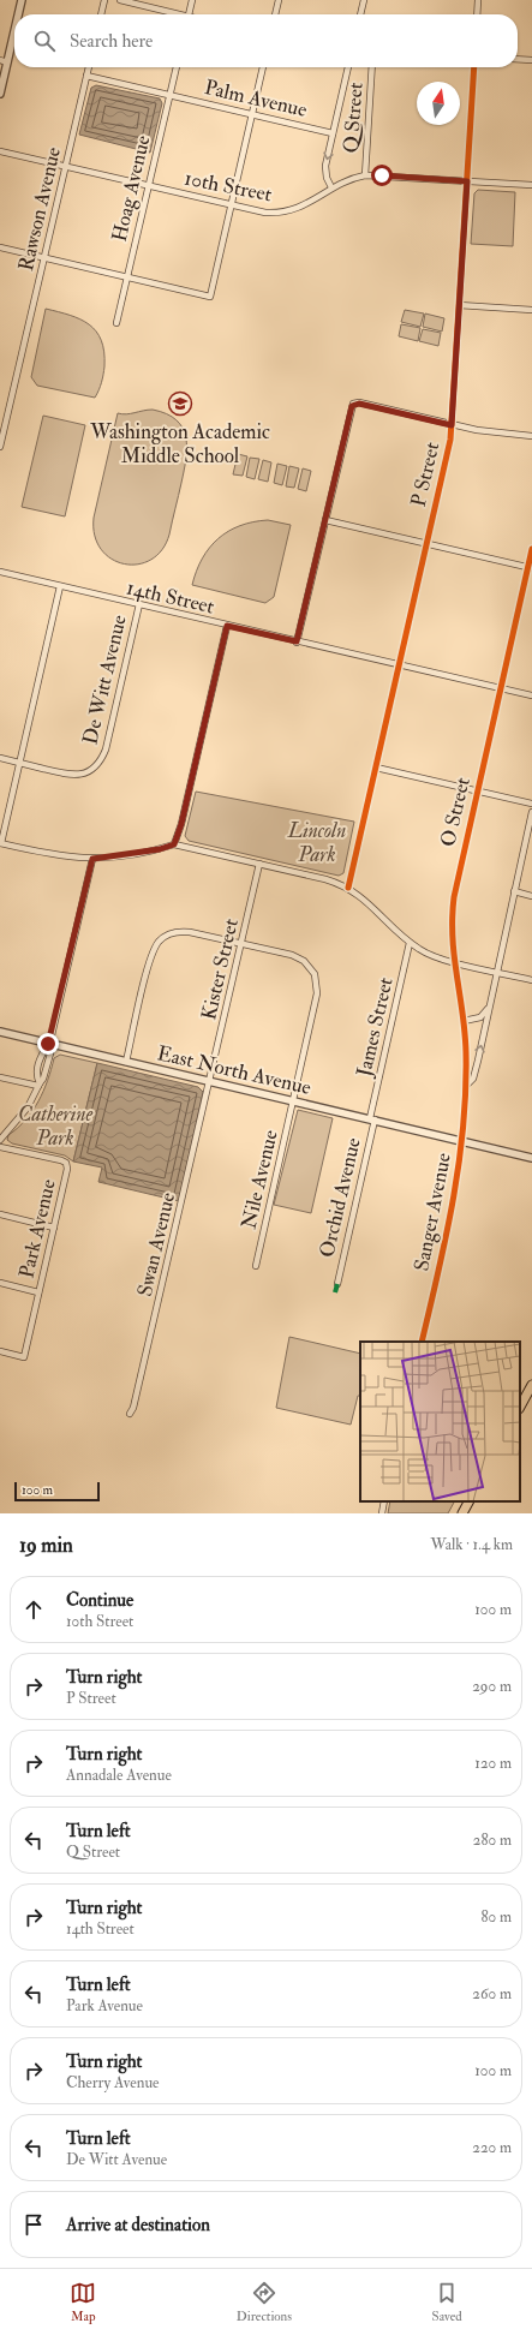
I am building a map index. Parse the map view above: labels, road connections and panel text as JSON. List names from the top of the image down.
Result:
{
  "streets": {
    "street": [
      "Palm Avenue",
      "Q Street",
      "10th Street",
      "Hoag Avenue",
      "Rawson Avenue",
      "P Street",
      "14th Street",
      "De Witt Avenue",
      "O Street",
      "Kister Street",
      "James Street",
      "East North Avenue",
      "Nile Avenue",
      "Orchid Avenue",
      "Sanger Avenue",
      "Park Avenue",
      "Swan Avenue"
    ]
  },
  "crossings": [
    ["Palm Avenue", "Hoag Avenue"],
    ["Palm Avenue", "Rawson Avenue"],
    ["Q Street", "10th Street"],
    ["10th Street", "Hoag Avenue"],
    ["10th Street", "Rawson Avenue"],
    ["10th Street", "P Street"],
    ["P Street", "14th Street"],
    ["14th Street", "De Witt Avenue"],
    ["14th Street", "O Street"],
    ["O Street", "Sanger Avenue"],
    ["Kister Street", "East North Avenue"],
    ["Kister Street", "Nile Avenue"],
    ["Kister Street", "Swan Avenue"],
    ["James Street", "East North Avenue"],
    ["James Street", "Orchid Avenue"],
    ["East North Avenue", "Nile Avenue"],
    ["East North Avenue", "Orchid Avenue"],
    ["East North Avenue", "Sanger Avenue"],
    ["East North Avenue", "Swan Avenue"]
  ],
  "parks": ["Lincoln Park", "Catherine Park"],
  "places": {
    "school or university": ["Washington Academic Middle School"]
  },
  "scale_bar": "100 m",
  "north": "top",
  "page": {
    "search": "Search here",
    "scale": "100 m",
    "heading": ["19 min", "Walk · 1.4 km"],
    "list": [
      ["Continue", "10th Street", "100 m"],
      ["Turn right", "P Street", "290 m"],
      ["Turn right", "Annadale Avenue", "120 m"],
      ["Turn left", "Q Street", "280 m"],
      ["Turn right", "14th Street", "80 m"],
      ["Turn left", "Park Avenue", "260 m"],
      ["Turn right", "Cherry Avenue", "100 m"],
      ["Turn left", "De Witt Avenue", "220 m"],
      "Arrive at destination"
    ],
    "nav": ["Map", "Directions", "Saved"]
  }
}
